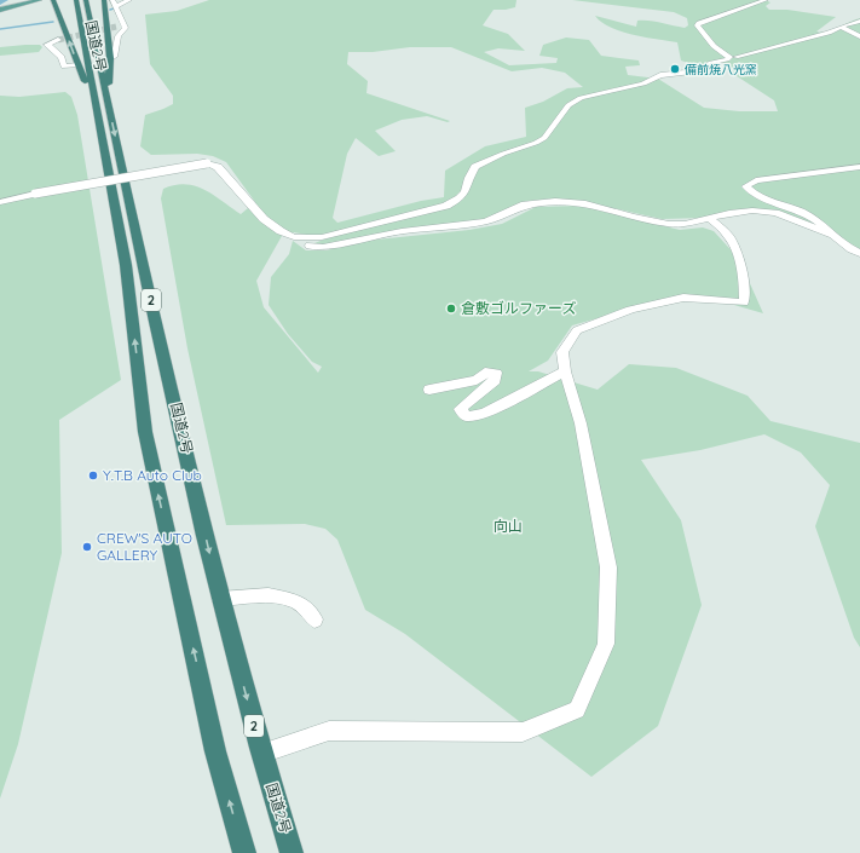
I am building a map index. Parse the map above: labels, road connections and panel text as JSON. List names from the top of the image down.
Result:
{
  "streets": {
    "highway": ["国道2号", "2"]
  },
  "crossings": [
    ["国道2号", "2"]
  ],
  "parks": ["向山"],
  "places": [
    "備前焼八光窯",
    "倉敷ゴルファーズ",
    "Y.T.B Auto Club",
    "CREW'S AUTO GALLERY"
  ]
}
